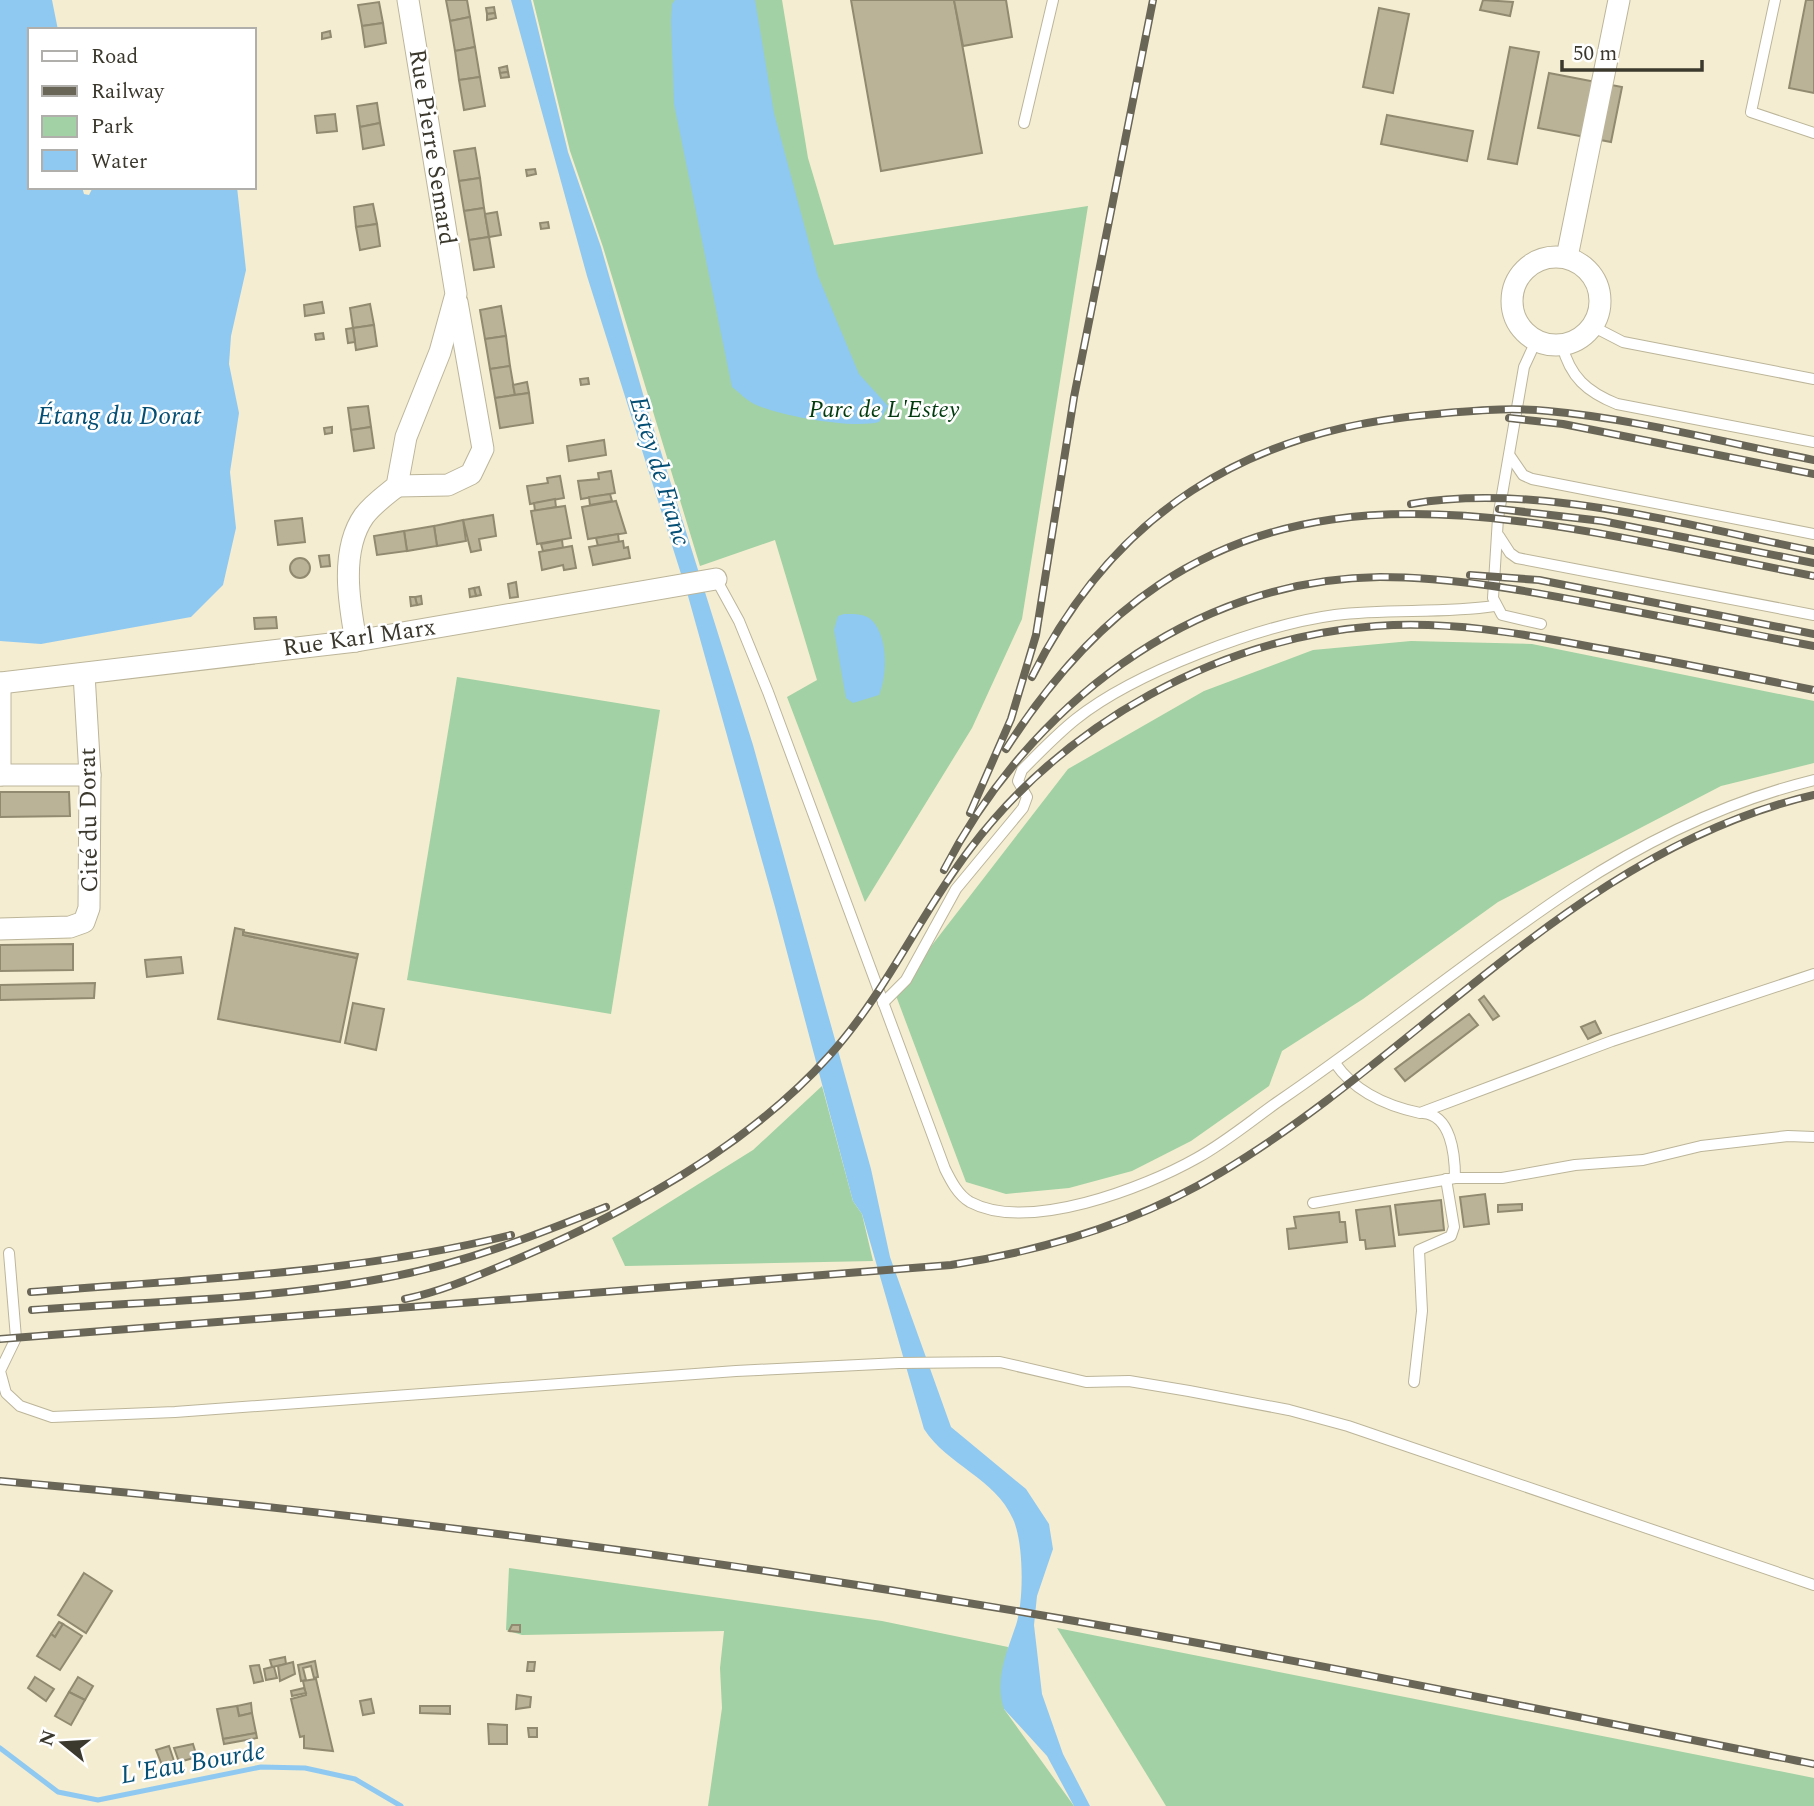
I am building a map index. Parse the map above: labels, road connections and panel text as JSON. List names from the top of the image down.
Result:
{
  "streets": {
    "street": ["Rue Pierre Semard", "Rue Karl Marx", "Cité du Dorat"]
  },
  "crossings": [
    ["Rue Karl Marx", "Cité du Dorat"]
  ],
  "water": ["Étang du Dorat", "Estey de Franc", "L'Eau Bourde"],
  "parks": ["Parc de L'Estey"],
  "legend": [
    "Road",
    "Railway",
    "Park",
    "Water"
  ],
  "scale_bar": "50 m",
  "north": "left"
}
